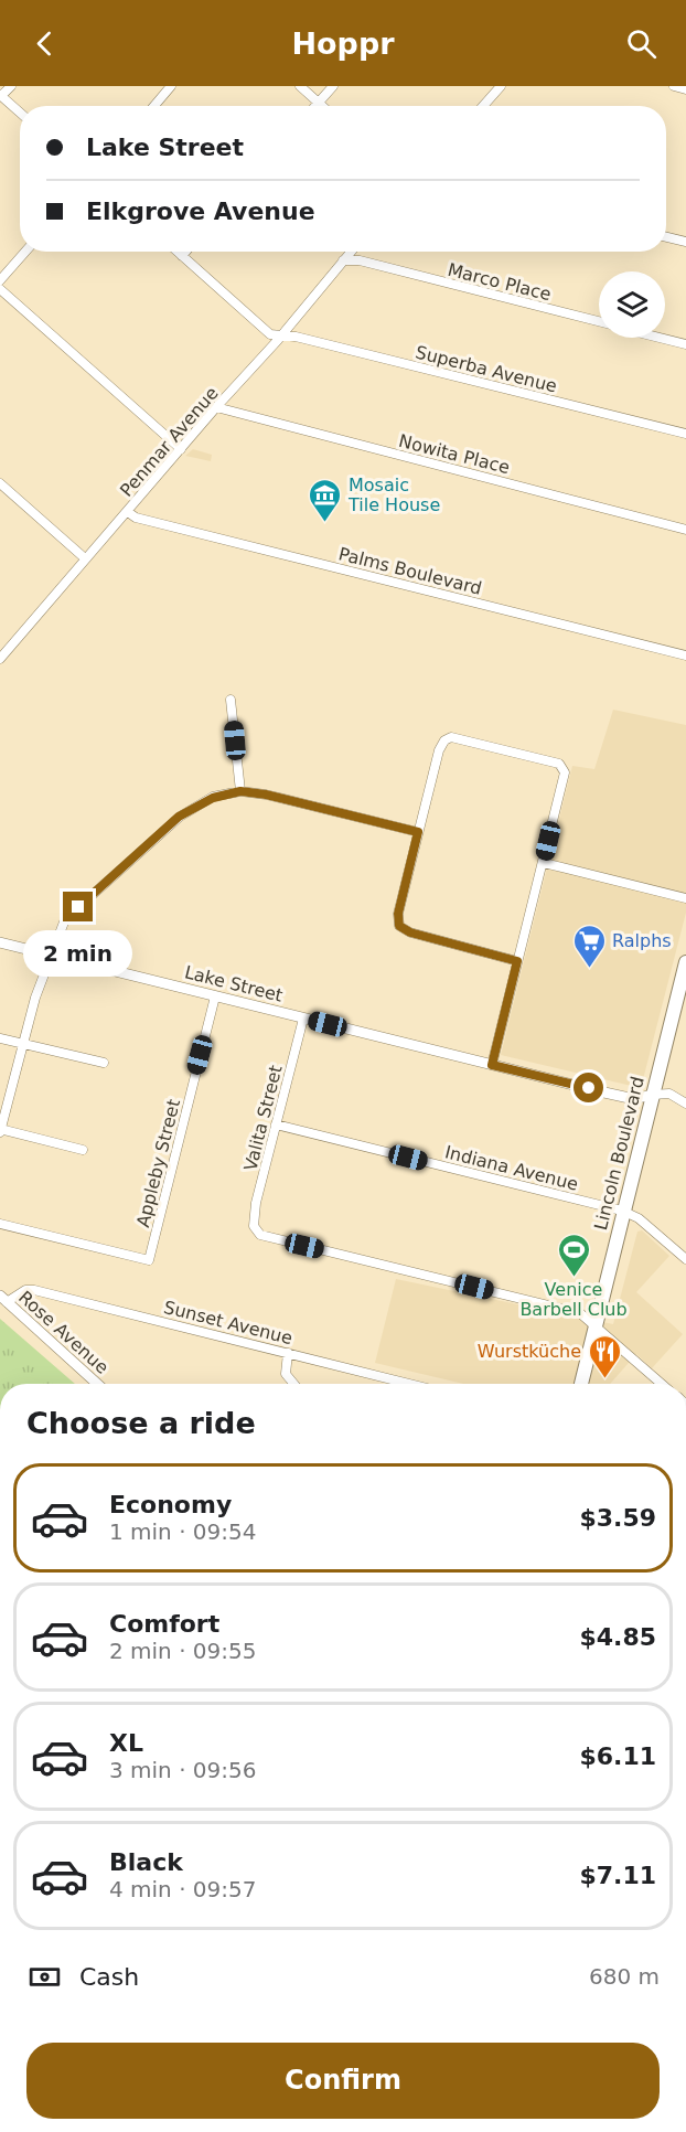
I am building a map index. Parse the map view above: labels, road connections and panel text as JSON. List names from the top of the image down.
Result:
{
  "streets": {
    "highway": ["Lincoln Boulevard"],
    "street": [
      "Marco Place",
      "Superba Avenue",
      "Penmar Avenue",
      "Nowita Place",
      "Palms Boulevard",
      "Lake Street",
      "Valita Street",
      "Appleby Street",
      "Indiana Avenue",
      "Sunset Avenue",
      "Rose Avenue"
    ]
  },
  "crossings": [
    ["Marco Place", "Penmar Avenue"],
    ["Superba Avenue", "Penmar Avenue"],
    ["Penmar Avenue", "Nowita Place"],
    ["Penmar Avenue", "Palms Boulevard"],
    ["Lake Street", "Valita Street"],
    ["Lake Street", "Lincoln Boulevard"],
    ["Lake Street", "Appleby Street"],
    ["Valita Street", "Lincoln Boulevard"],
    ["Valita Street", "Indiana Avenue"],
    ["Lincoln Boulevard", "Indiana Avenue"],
    ["Sunset Avenue", "Rose Avenue"]
  ],
  "places": {
    "museum": ["Mosaic Tile House"],
    "supermarket": ["Ralphs"],
    "sports": ["Venice Barbell Club"],
    "restaurant": ["Wurstküche"]
  },
  "page": {
    "header": "Hoppr",
    "banner": ["Lake Street", "Elkgrove Avenue"],
    "bubble": "2 min",
    "heading": "Choose a ride",
    "list": [
      {
        "name": "Economy",
        "note": "1 min · 09:54",
        "value": "$3.59"
      },
      {
        "name": "Comfort",
        "note": "2 min · 09:55",
        "value": "$4.85"
      },
      {
        "name": "XL",
        "note": "3 min · 09:56",
        "value": "$6.11"
      },
      {
        "name": "Black",
        "note": "4 min · 09:57",
        "value": "$7.11"
      }
    ],
    "pay": ["Cash", "680 m"],
    "buttons": "Confirm"
  }
}
